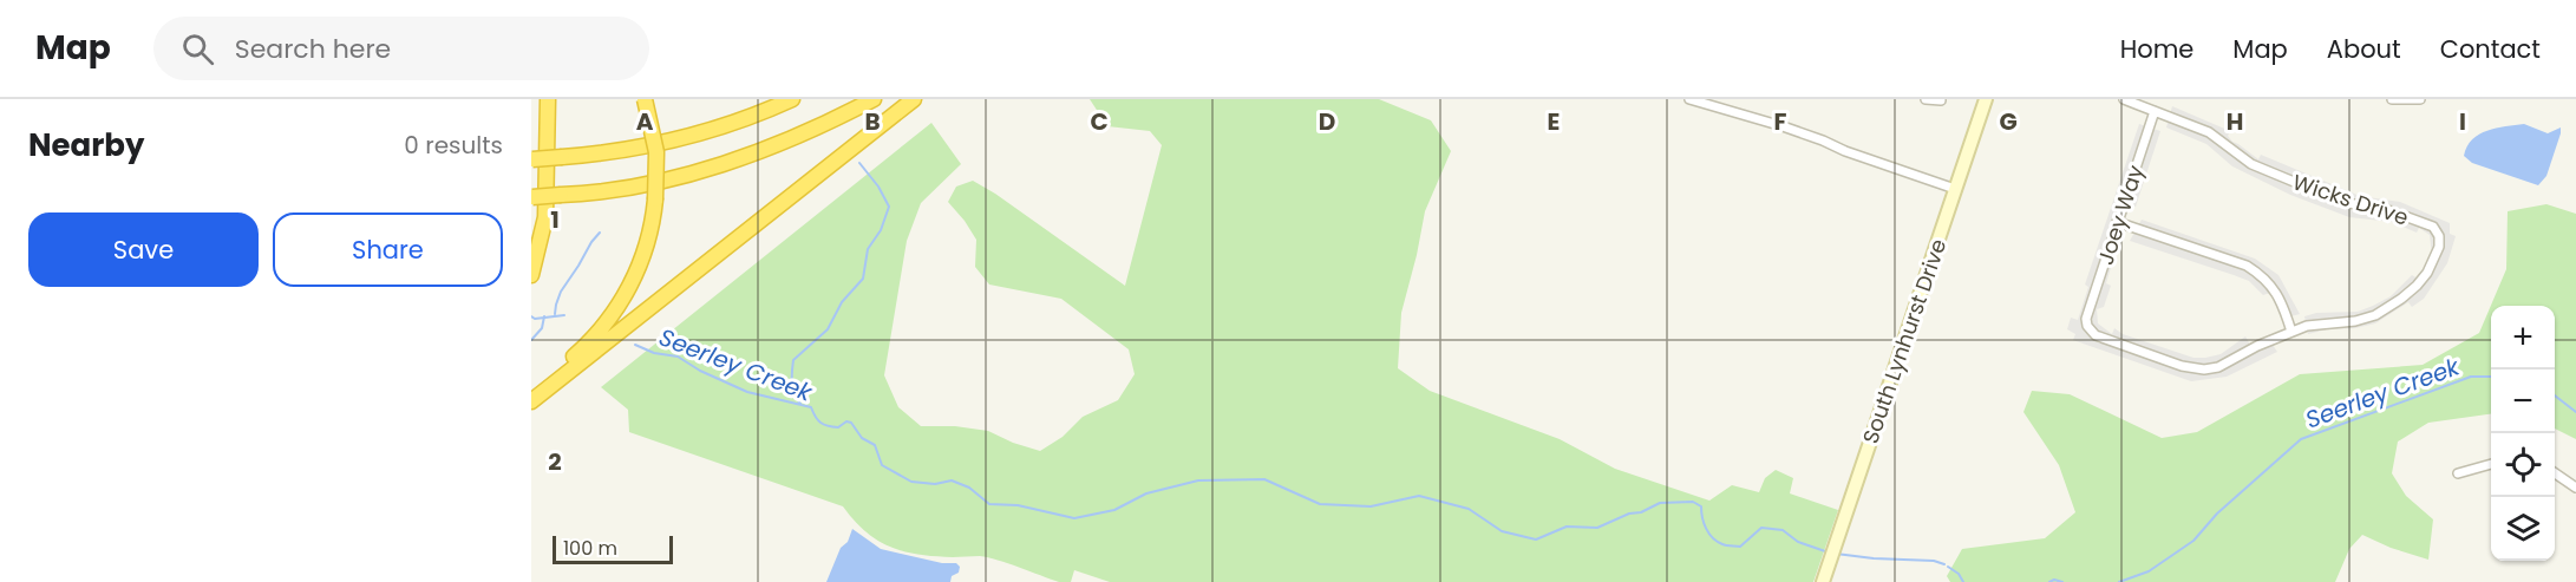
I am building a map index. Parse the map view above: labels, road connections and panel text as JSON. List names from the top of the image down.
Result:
{
  "streets": {
    "main road": ["South Lynhurst Drive"],
    "street": ["Wicks Drive", "Joey Way"]
  },
  "crossings": [
    ["Wicks Drive", "Joey Way"]
  ],
  "water": ["Seerley Creek"],
  "scale_bar": "100 m",
  "page": {
    "header": "Map",
    "search": "Search here",
    "nav": [
      "Home",
      "Map",
      "About",
      "Contact"
    ],
    "heading": ["Nearby", "0 results"],
    "buttons": ["Save", "Share"],
    "map_buttons": ["+", "−"],
    "scale": "100 m"
  },
  "grid": {
    "columns": [
      "A",
      "B",
      "C",
      "D",
      "E",
      "F",
      "G",
      "H",
      "I"
    ],
    "rows": ["1", "2"]
  }
}
